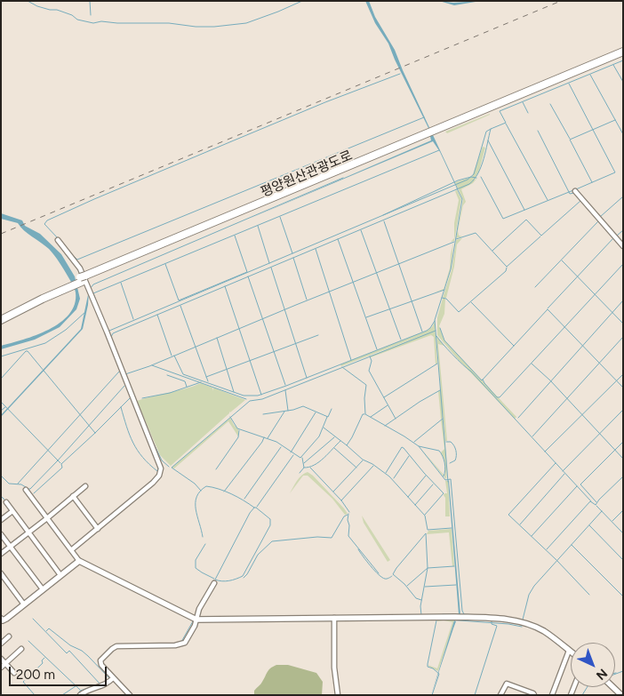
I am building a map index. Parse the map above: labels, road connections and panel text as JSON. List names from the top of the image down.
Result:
{
  "streets": {
    "highway": ["평양원산관광도로"]
  },
  "scale_bar": "200 m",
  "north": "bottom right"
}
